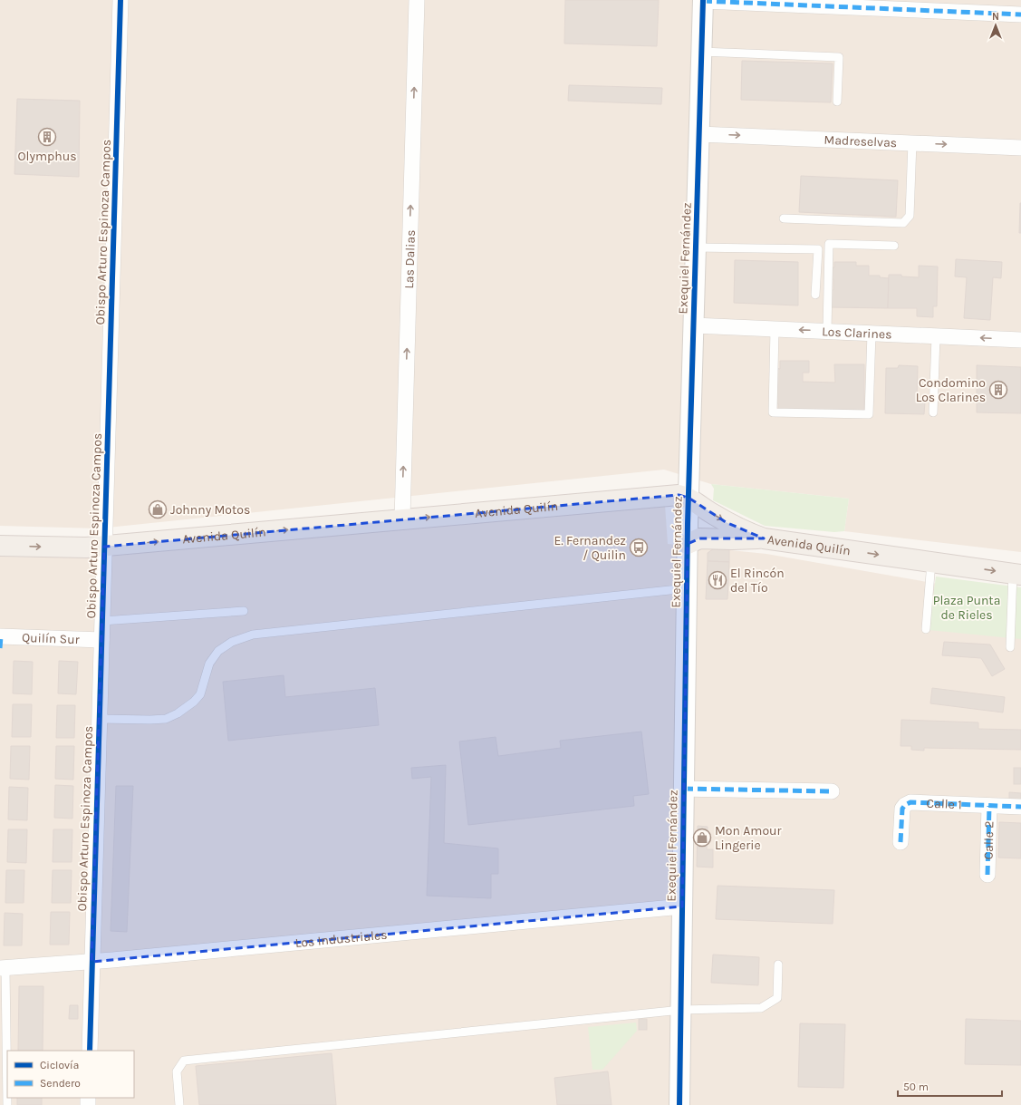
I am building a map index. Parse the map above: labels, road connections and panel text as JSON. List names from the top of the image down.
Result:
{
  "streets": {
    "main road": ["Avenida Quilín"],
    "street": [
      "Madreselvas",
      "Obispo Arturo Espinoza Campos",
      "Exequiel Fernández",
      "Las Dalias",
      "Los Clarines",
      "Quilín Sur",
      "Calle 1",
      "Calle 2",
      "Los Industriales"
    ]
  },
  "crossings": [
    ["Madreselvas", "Exequiel Fernández"],
    ["Obispo Arturo Espinoza Campos", "Avenida Quilín"],
    ["Obispo Arturo Espinoza Campos", "Quilín Sur"],
    ["Obispo Arturo Espinoza Campos", "Los Industriales"],
    ["Exequiel Fernández", "Los Clarines"],
    ["Exequiel Fernández", "Avenida Quilín"],
    ["Exequiel Fernández", "Los Industriales"],
    ["Las Dalias", "Avenida Quilín"],
    ["Calle 1", "Calle 2"]
  ],
  "one_way": ["Las Dalias", "Los Clarines", "Avenida Quilín"],
  "parks": ["Plaza Punta de Rieles"],
  "places": {
    "building": ["Olymphus", "Condomino Los Clarines"],
    "shop": ["Johnny Motos", "Mon Amour Lingerie"],
    "bus stop": ["E. Fernandez / Quilin"],
    "restaurant": ["El Rincón del Tío"]
  },
  "legend": ["Ciclovía", "Sendero"],
  "scale_bar": "50 m",
  "north": "top"
}
